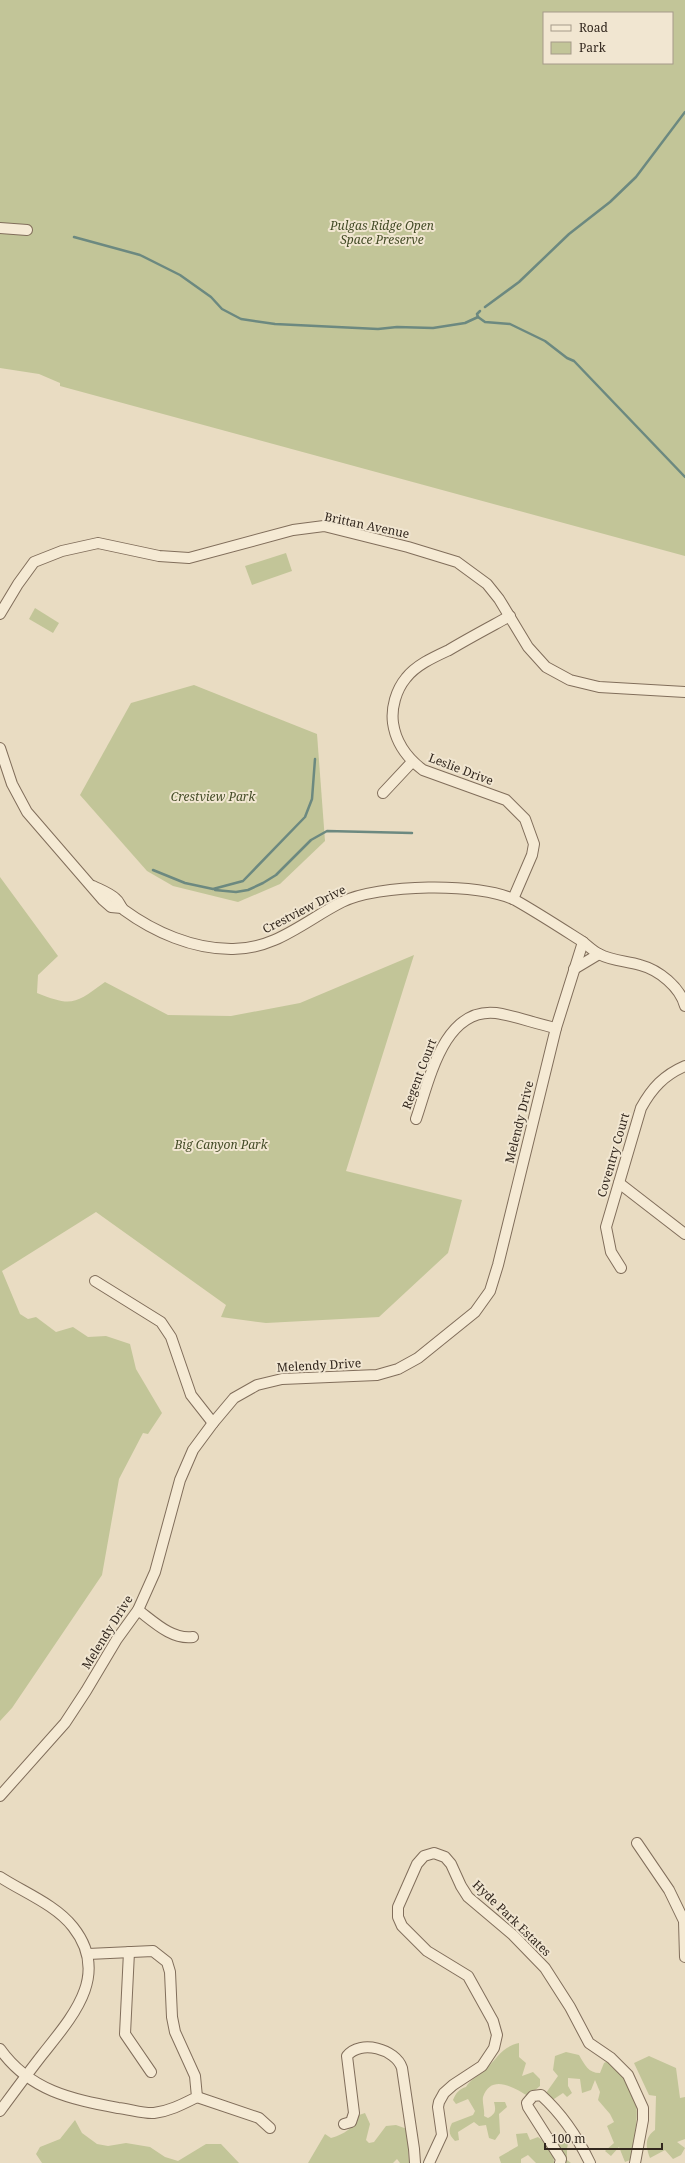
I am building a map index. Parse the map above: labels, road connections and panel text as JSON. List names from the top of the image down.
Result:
{
  "streets": {
    "street": [
      "Brittan Avenue",
      "Leslie Drive",
      "Crestview Drive",
      "Regent Court",
      "Melendy Drive",
      "Coventry Court",
      "Hyde Park Estates"
    ]
  },
  "crossings": [
    ["Brittan Avenue", "Leslie Drive"],
    ["Leslie Drive", "Crestview Drive"],
    ["Crestview Drive", "Melendy Drive"],
    ["Regent Court", "Melendy Drive"]
  ],
  "parks": ["Pulgas Ridge Open Space Preserve", "Crestview Park", "Big Canyon Park"],
  "legend": ["Road", "Park"],
  "scale_bar": "100 m"
}
